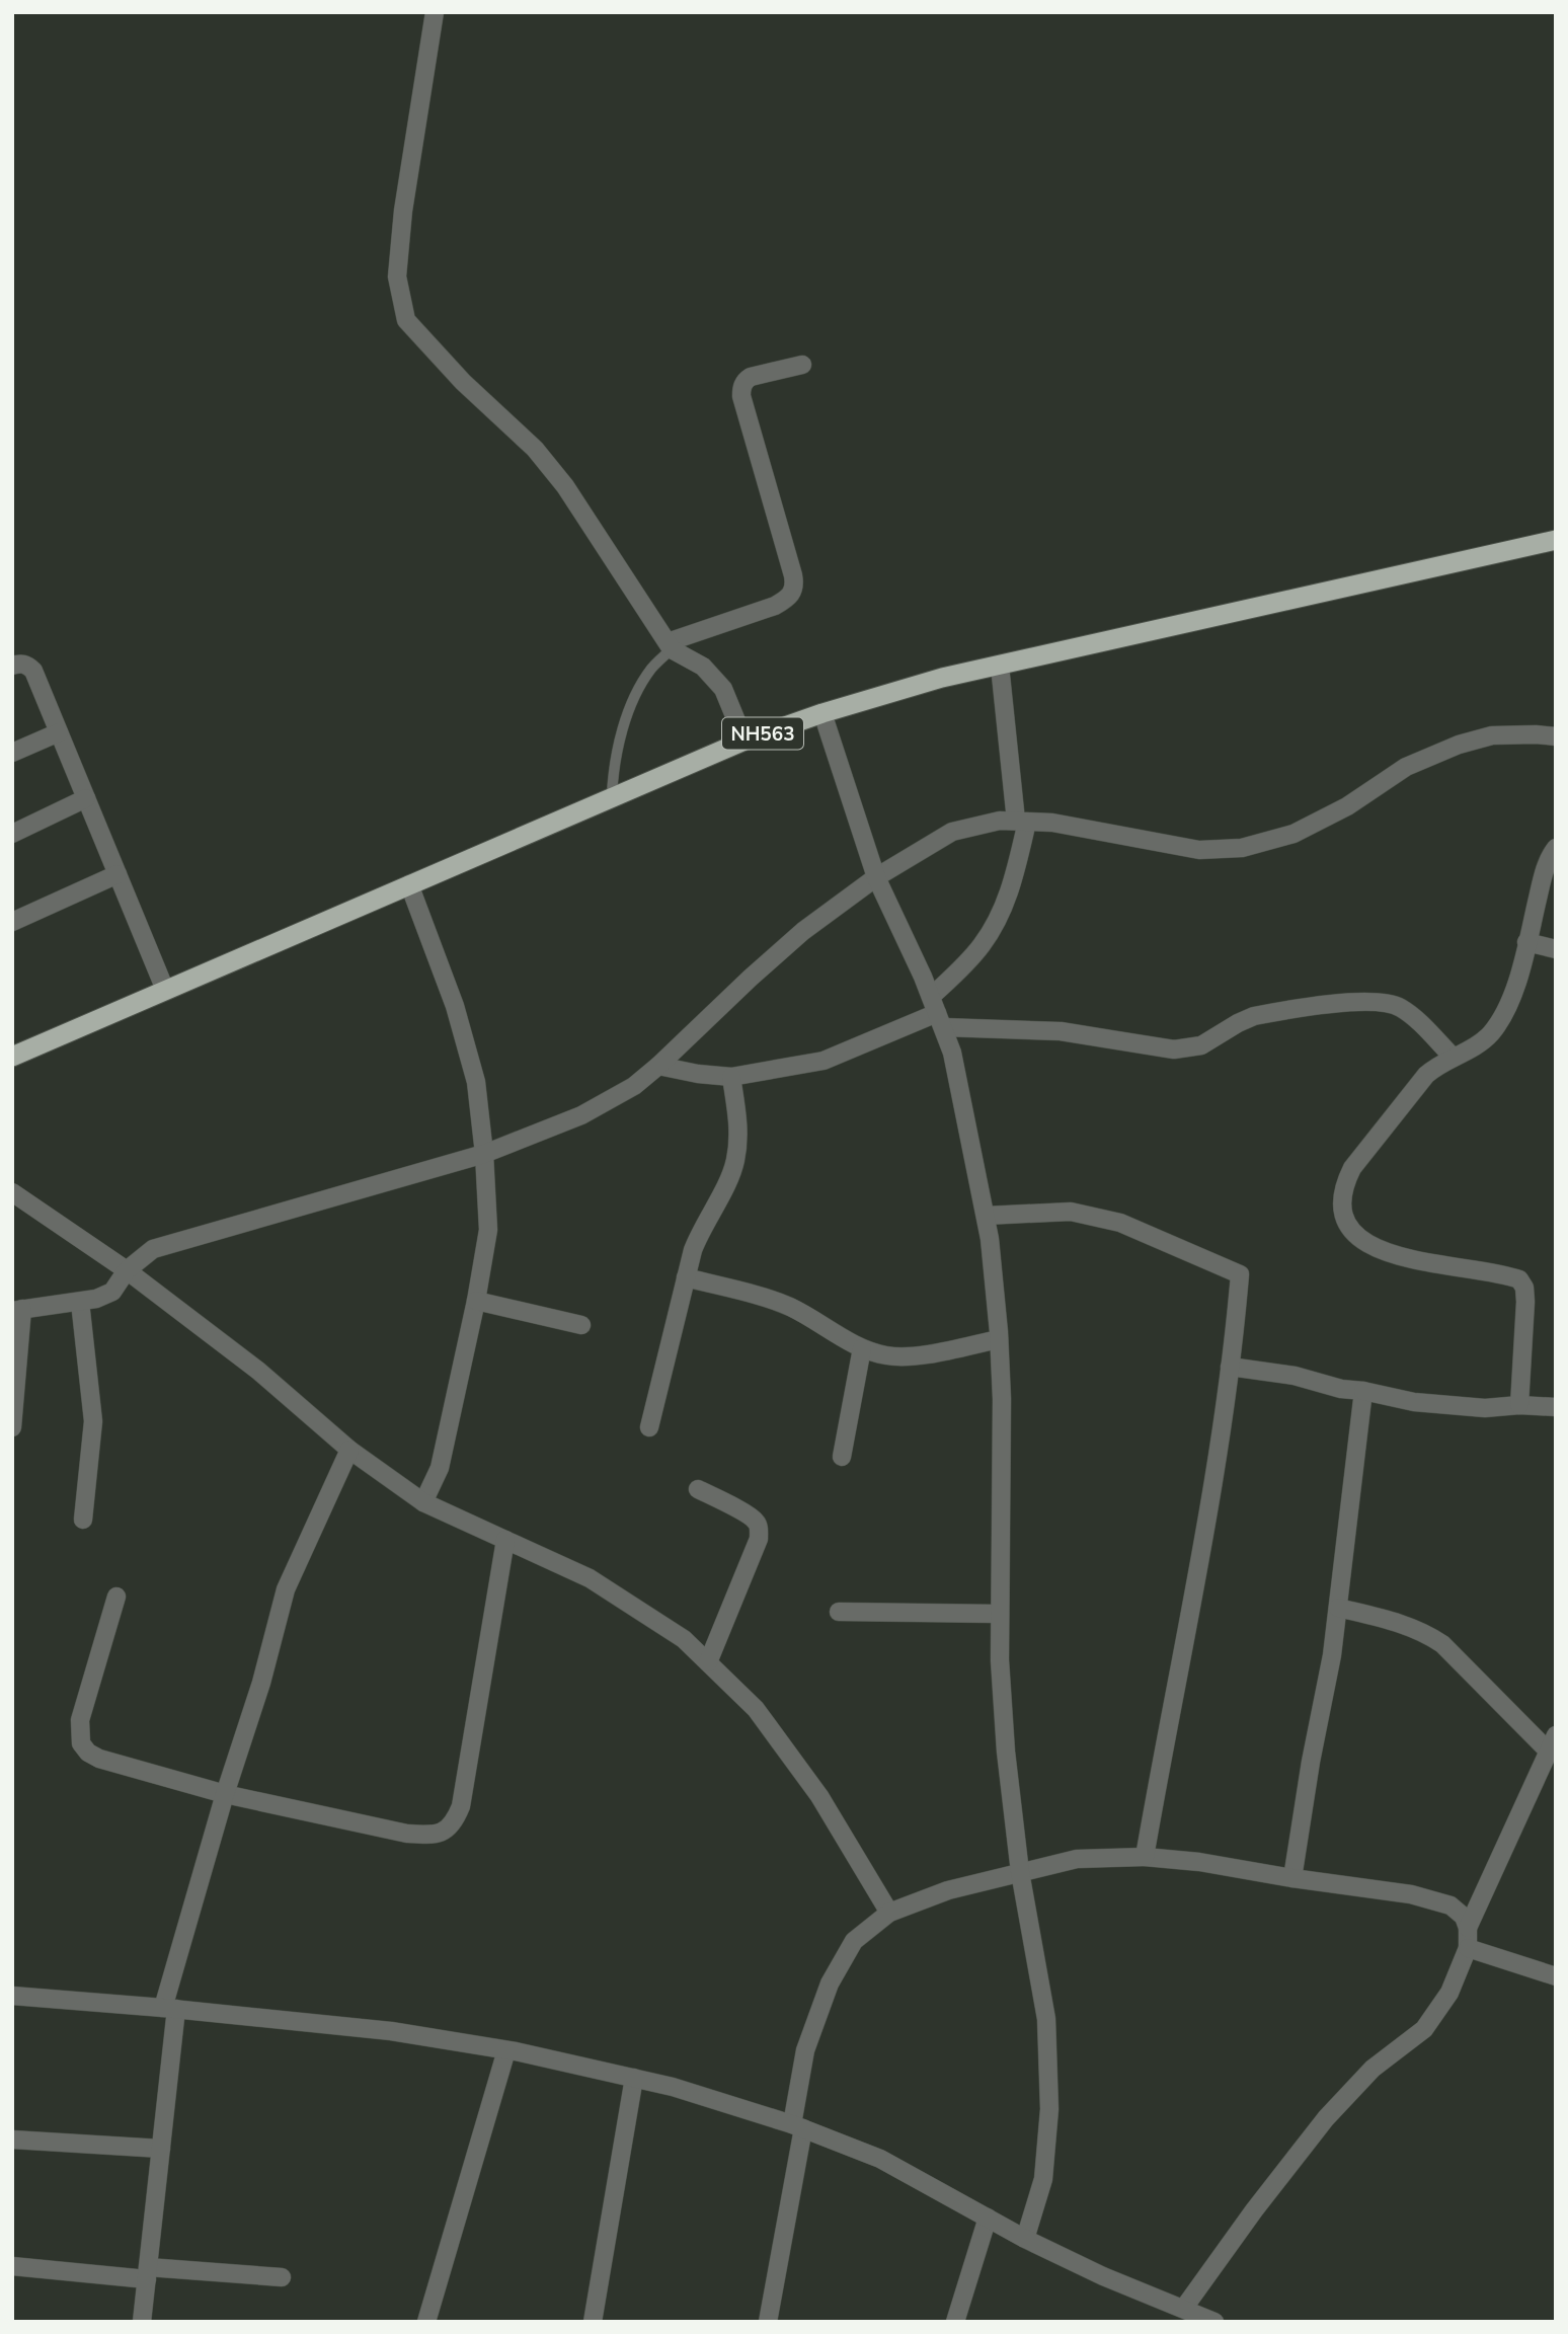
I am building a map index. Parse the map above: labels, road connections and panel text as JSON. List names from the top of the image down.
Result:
{
  "streets": {
    "highway": ["NH563"]
  }
}
